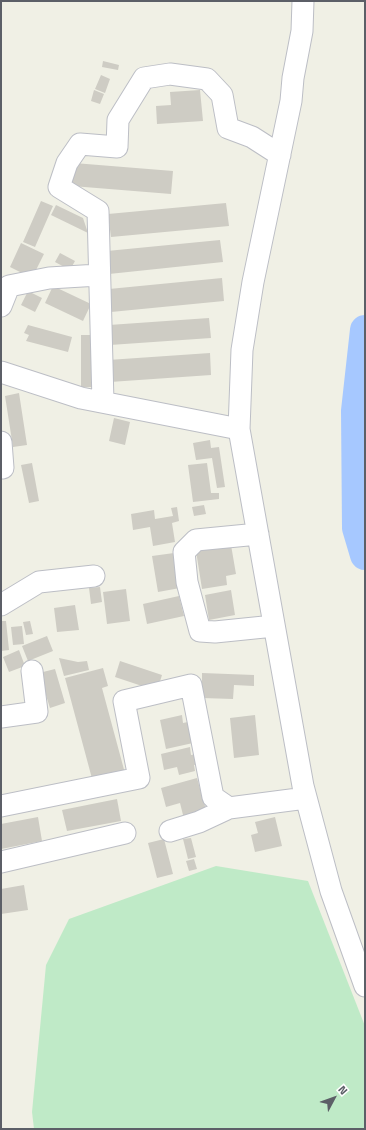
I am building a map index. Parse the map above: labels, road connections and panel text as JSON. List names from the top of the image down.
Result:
{
  "north": "top right"
}
